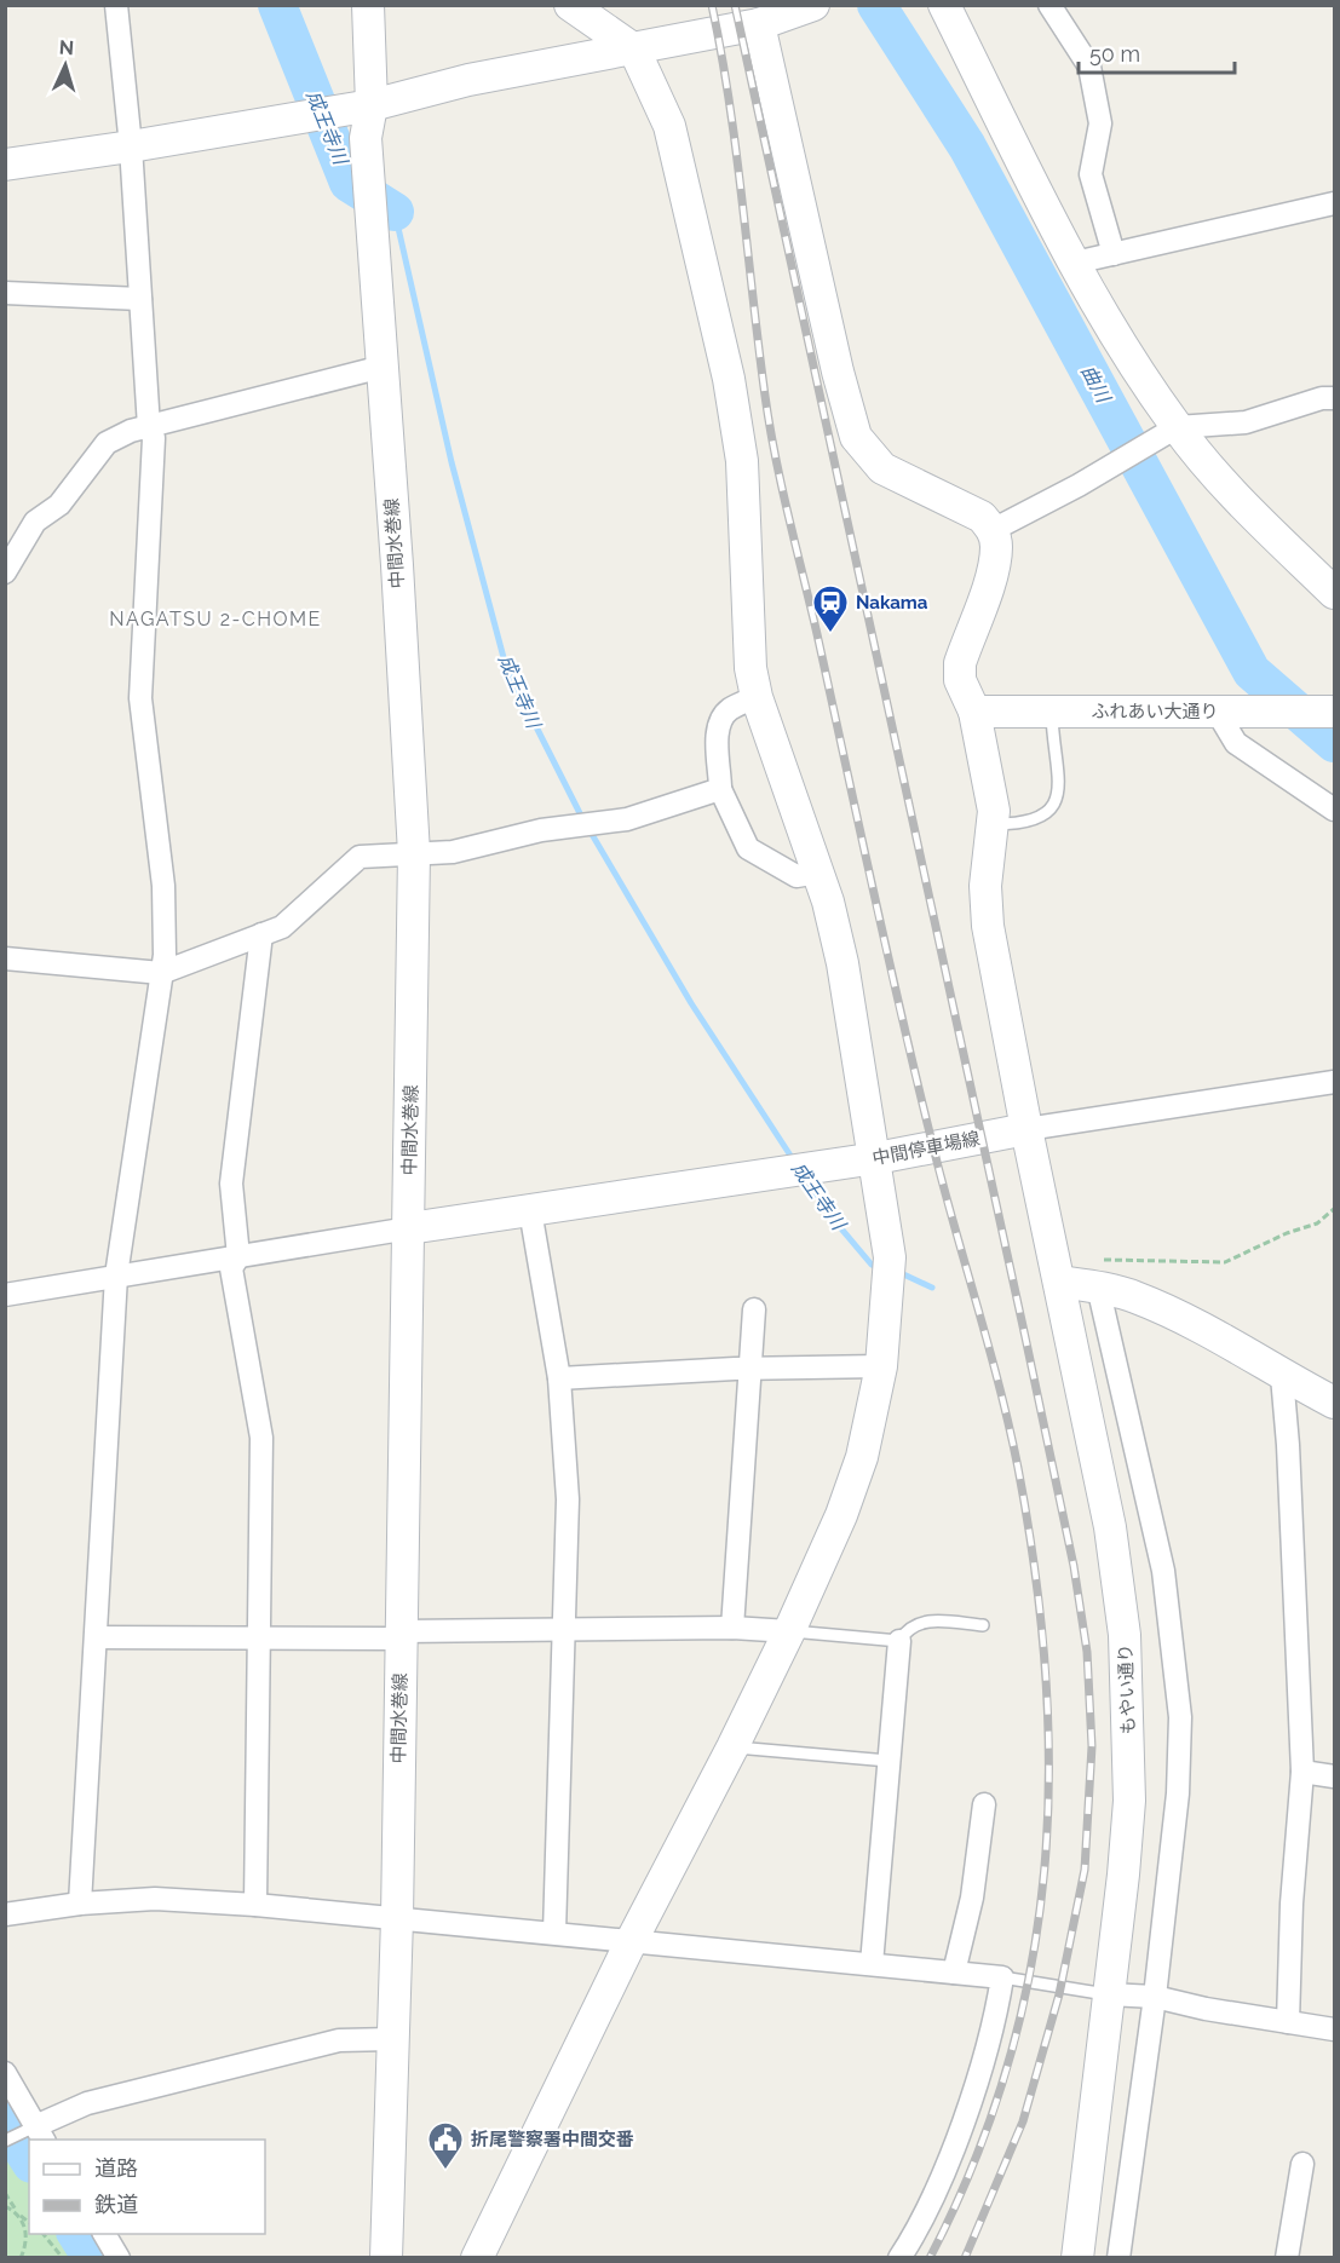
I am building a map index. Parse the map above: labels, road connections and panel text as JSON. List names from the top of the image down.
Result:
{
  "streets": {
    "street": [
      "中間水巻線",
      "ふれあい大通り",
      "中間停車場線",
      "もやい通り"
    ]
  },
  "crossings": [
    ["中間水巻線", "中間停車場線"],
    ["中間停車場線", "もやい通り"]
  ],
  "districts": ["NAGATSU 2-CHOME"],
  "water": ["成王寺川", "曲川"],
  "places": {
    "station": ["Nakama"],
    "public building": ["折尾警察署中間交番"]
  },
  "legend": ["道路", "鉄道"],
  "scale_bar": "50 m",
  "north": "top"
}
